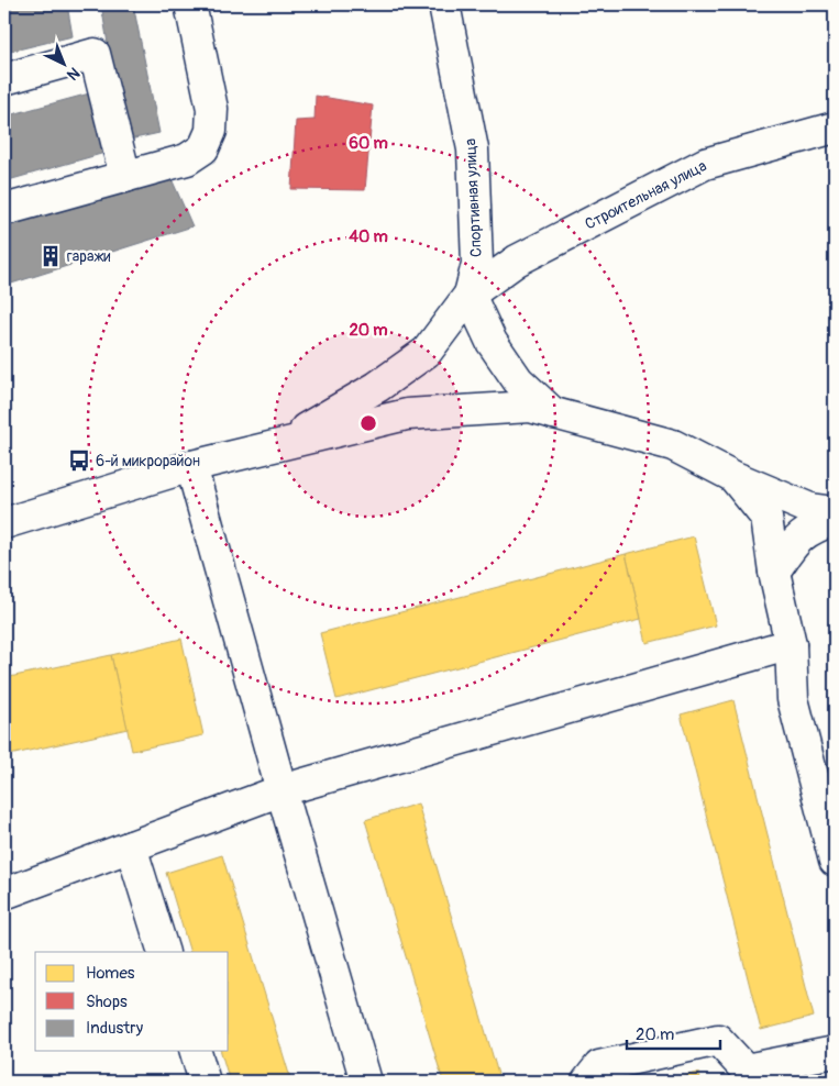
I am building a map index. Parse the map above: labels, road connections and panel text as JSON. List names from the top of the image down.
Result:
{
  "streets": {
    "street": ["Строительная улица", "Спортивная улица"]
  },
  "crossings": [
    ["Строительная улица", "Спортивная улица"]
  ],
  "places": {
    "building": ["гаражи"],
    "bus stop": ["6-й микрорайон"]
  },
  "legend": ["Homes", "Shops", "Industry"],
  "scale_bar": "20 m",
  "north": "bottom right",
  "rings": ["60 m", "40 m", "20 m"]
}
